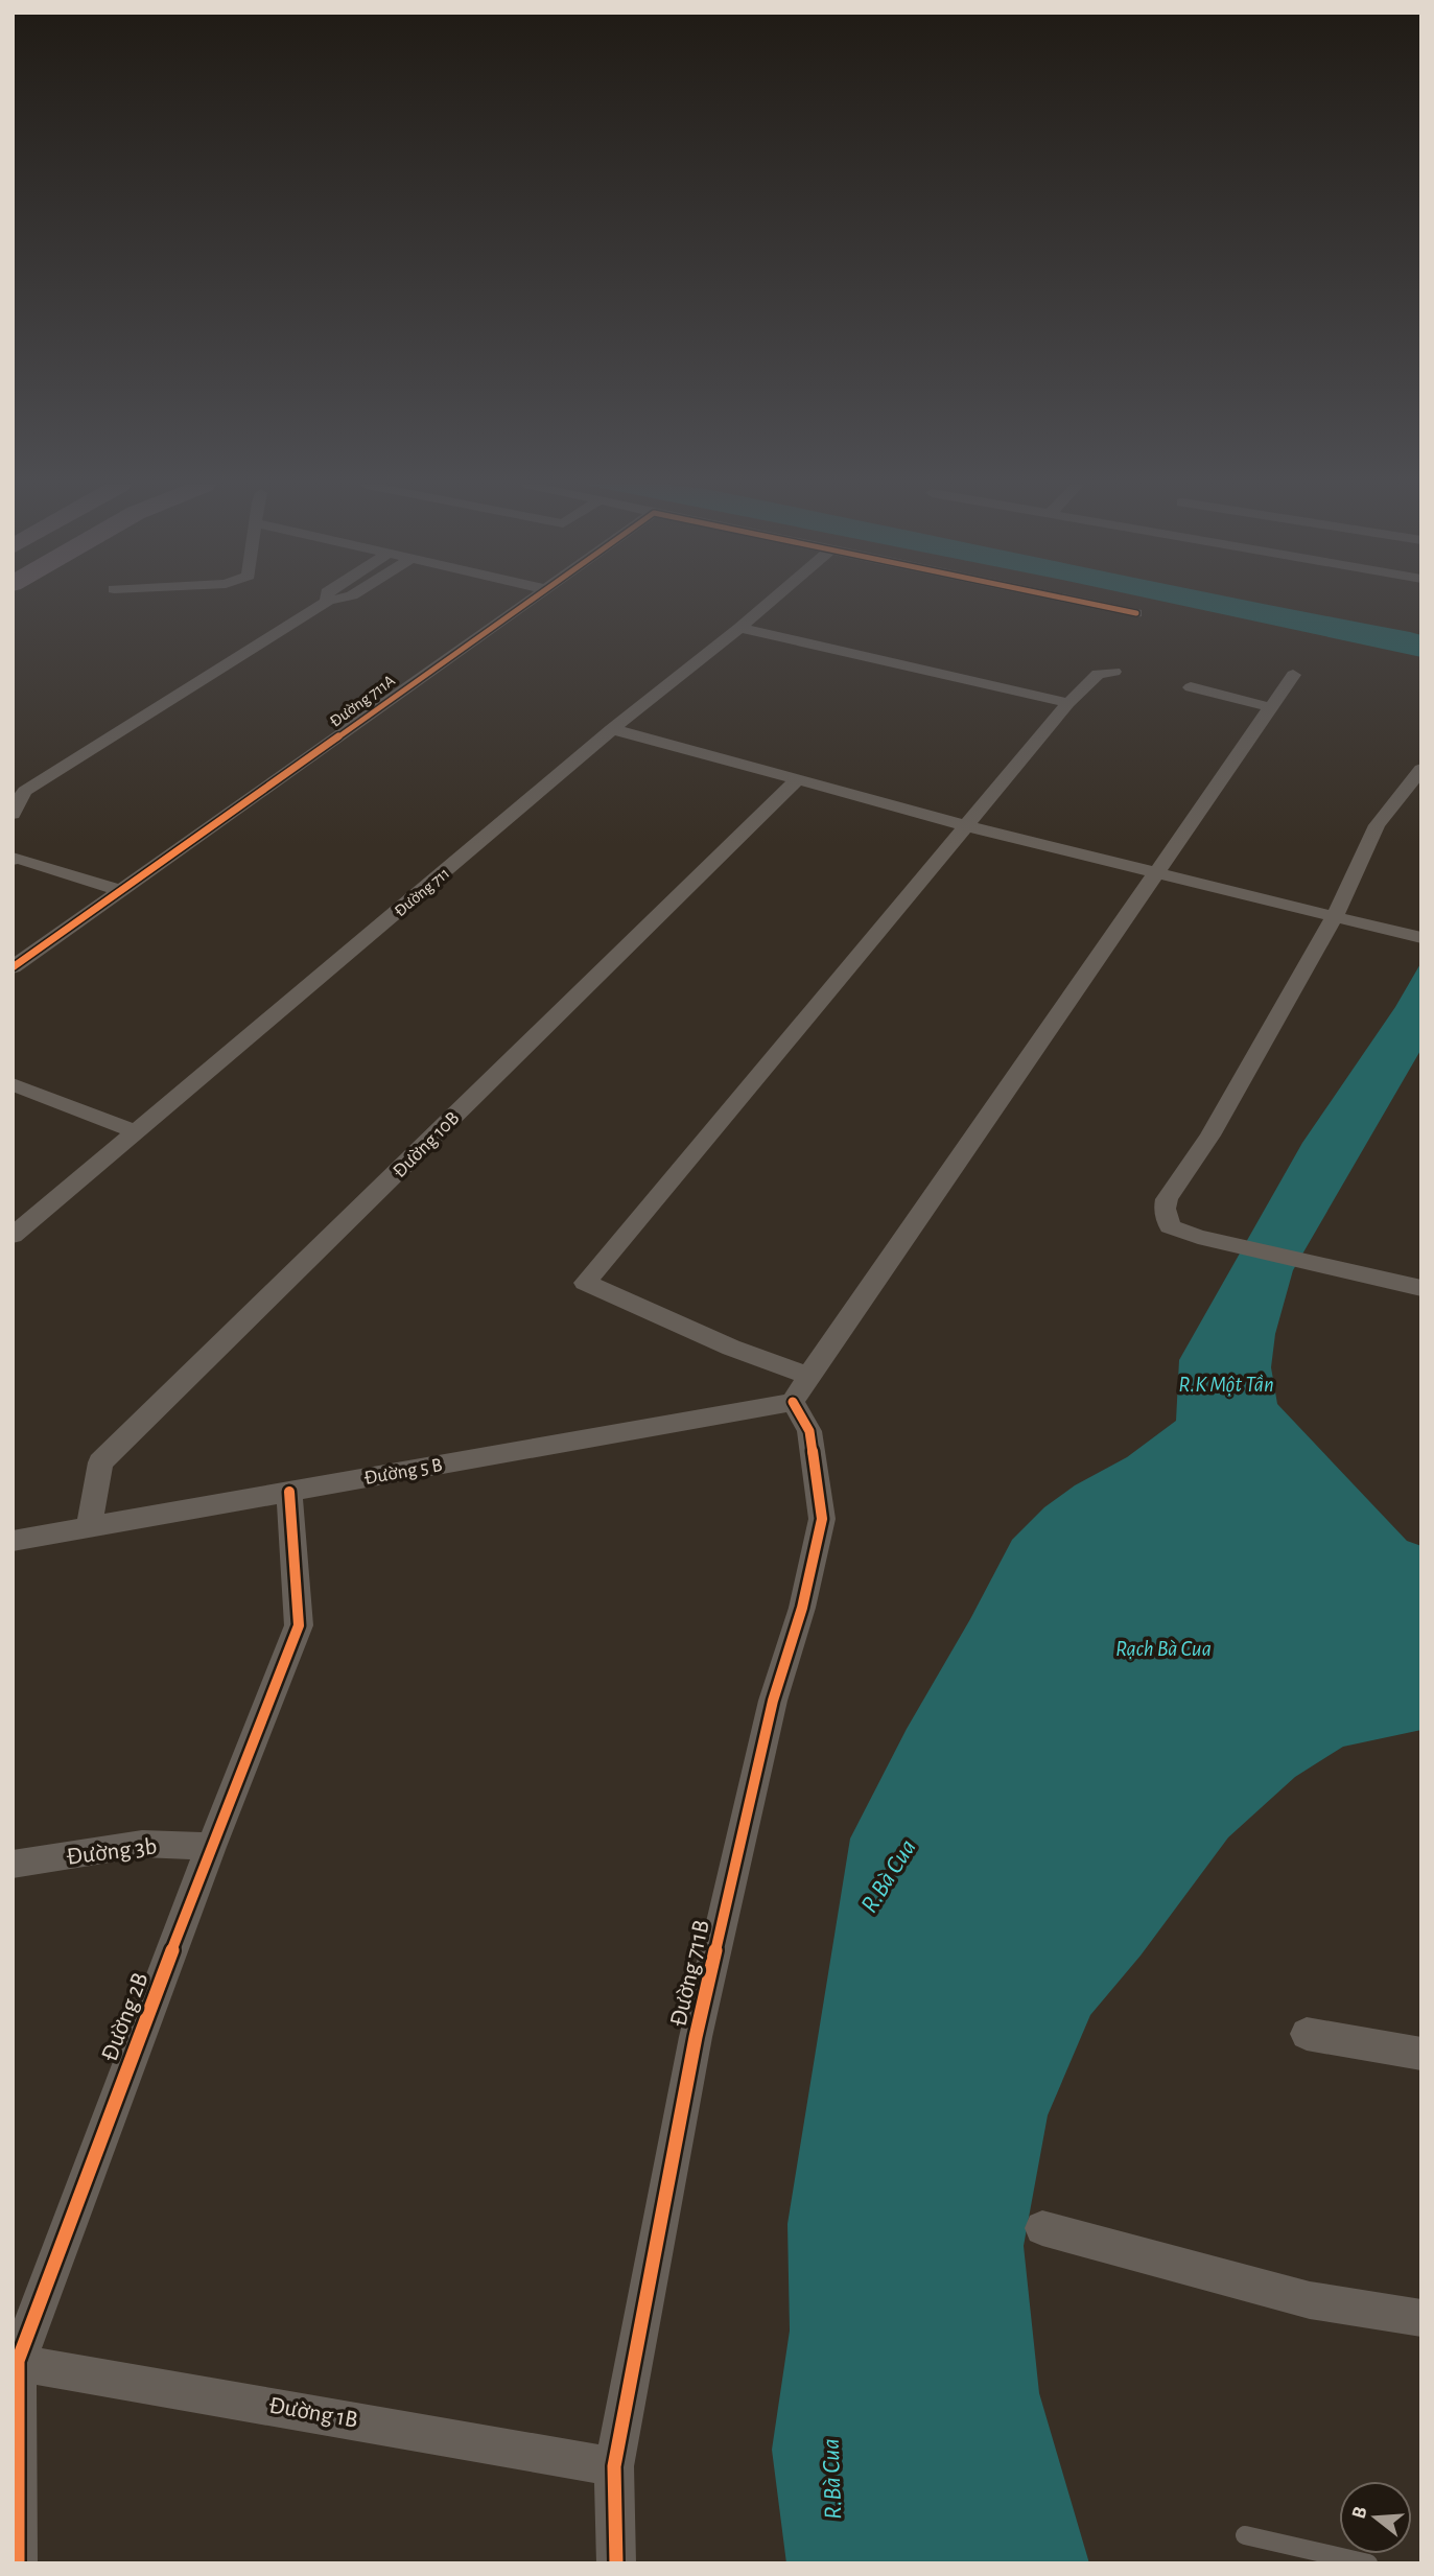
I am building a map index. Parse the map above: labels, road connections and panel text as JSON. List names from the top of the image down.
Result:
{
  "streets": {
    "street": [
      "Đường 711A",
      "Đường 711",
      "Đường 10B",
      "Đường 5 B",
      "Đường 3b",
      "Đường 711B",
      "Đường 2B",
      "Đường 1B"
    ]
  },
  "crossings": [
    ["Đường 10B", "Đường 5 B"],
    ["Đường 5 B", "Đường 711B"],
    ["Đường 5 B", "Đường 2B"],
    ["Đường 3b", "Đường 2B"],
    ["Đường 711B", "Đường 1B"],
    ["Đường 2B", "Đường 1B"]
  ],
  "water": ["R.K Một Tần", "Rạch Bà Cua", "R.Bà Cua"],
  "north": "left"
}
